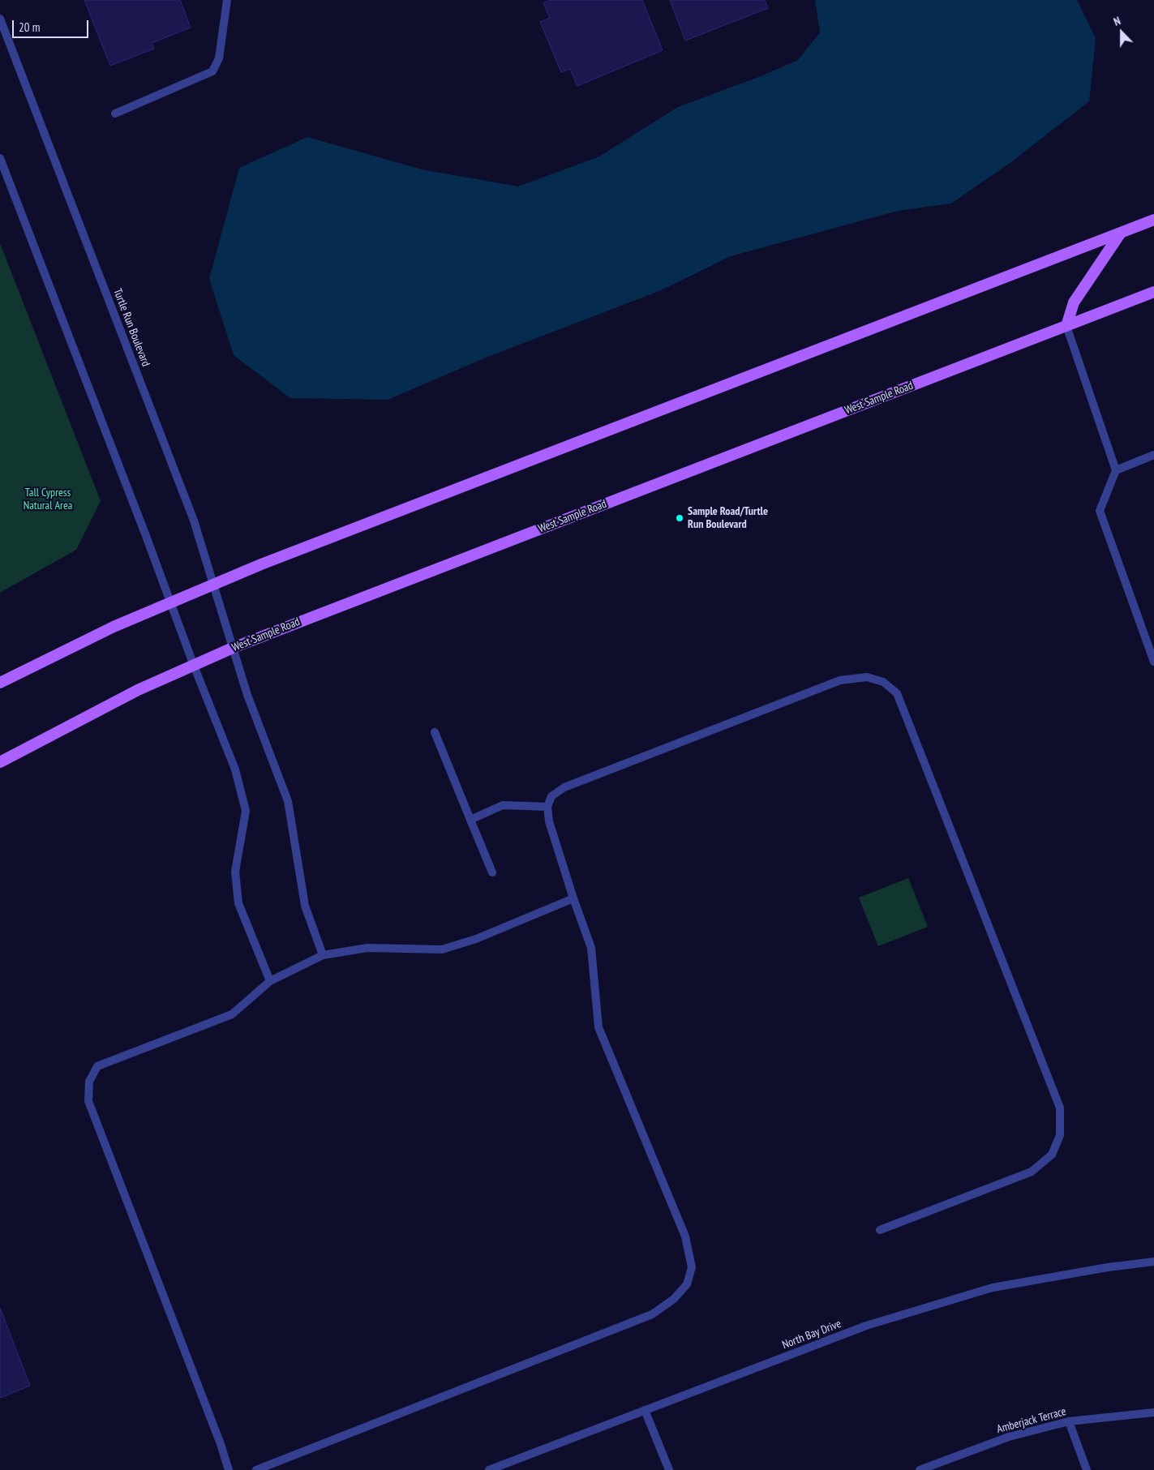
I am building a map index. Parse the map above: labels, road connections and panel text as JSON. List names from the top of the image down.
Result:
{
  "streets": {
    "main road": ["West Sample Road"],
    "street": ["Turtle Run Boulevard", "North Bay Drive", "Amberjack Terrace"]
  },
  "crossings": [
    ["Turtle Run Boulevard", "West Sample Road"]
  ],
  "parks": ["Tall Cypress Natural Area"],
  "places": ["Sample Road/Turtle Run Boulevard"],
  "scale_bar": "20 m",
  "north": "top"
}
